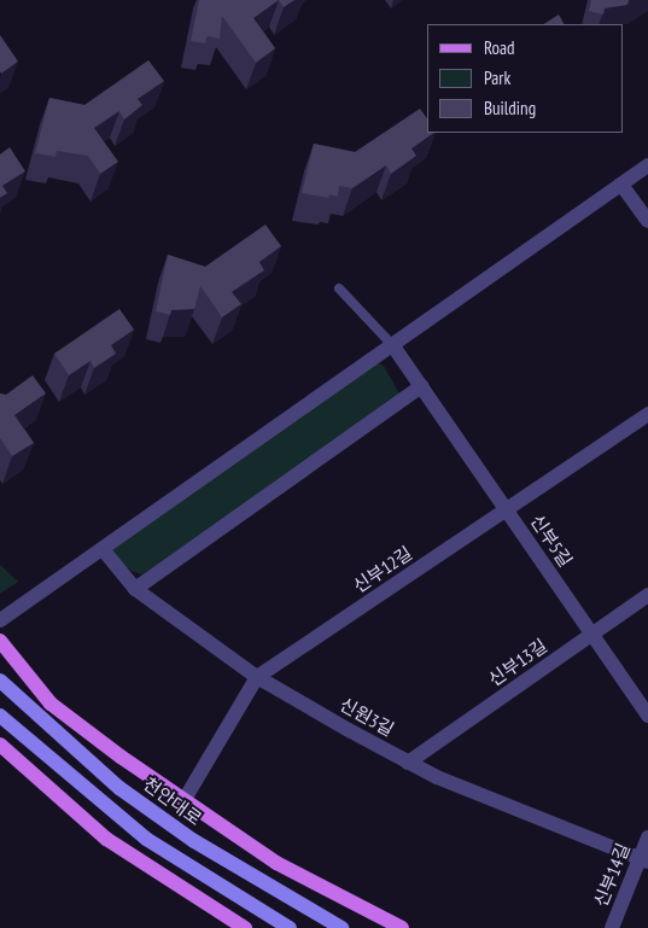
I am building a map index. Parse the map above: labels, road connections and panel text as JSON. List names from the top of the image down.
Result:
{
  "streets": {
    "main road": ["천안대로"],
    "street": [
      "신부5길",
      "신부12길",
      "신부13길",
      "신원3길",
      "신부14길"
    ]
  },
  "crossings": [
    ["신부5길", "신부12길"],
    ["신부5길", "신부13길"],
    ["신부12길", "신원3길"],
    ["신부13길", "신원3길"],
    ["신원3길", "신부14길"]
  ],
  "legend": ["Road", "Park", "Building"]
}
